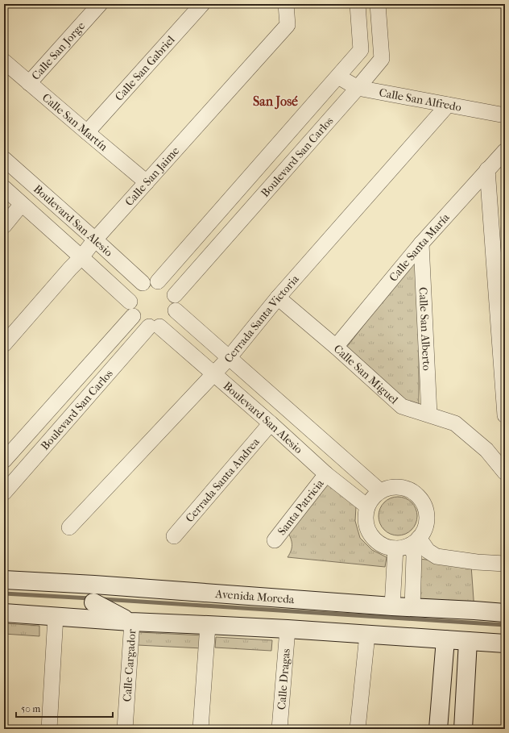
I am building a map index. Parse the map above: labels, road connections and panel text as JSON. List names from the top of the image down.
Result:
{
  "streets": {
    "main road": ["Avenida Moreda"],
    "street": [
      "Calle San Jorge",
      "Calle San Gabriel",
      "Calle San Alfredo",
      "Calle San Martín",
      "Boulevard San Carlos",
      "Calle San Jaime",
      "Boulevard San Alesio",
      "Calle Santa María",
      "Cerrada Santa Victoria",
      "Calle San Alberto",
      "Calle San Miguel",
      "Cerrada Santa Andrea",
      "Santa Patricia",
      "Calle Cargador",
      "Calle Dragas"
    ]
  },
  "crossings": [
    ["Calle San Jorge", "Calle San Martín"],
    ["Calle San Gabriel", "Calle San Martín"],
    ["Calle San Alfredo", "Boulevard San Carlos"],
    ["Calle San Alfredo", "Cerrada Santa Victoria"],
    ["Calle San Martín", "Calle San Jaime"],
    ["Boulevard San Carlos", "Boulevard San Alesio"],
    ["Calle San Jaime", "Boulevard San Alesio"],
    ["Boulevard San Alesio", "Cerrada Santa Victoria"],
    ["Boulevard San Alesio", "Cerrada Santa Andrea"],
    ["Boulevard San Alesio", "Santa Patricia"],
    ["Calle Santa María", "Calle San Alberto"],
    ["Calle Santa María", "Calle San Miguel"],
    ["Cerrada Santa Victoria", "Calle San Miguel"],
    ["Calle San Alberto", "Calle San Miguel"]
  ],
  "districts": ["San José"],
  "scale_bar": "50 m"
}
